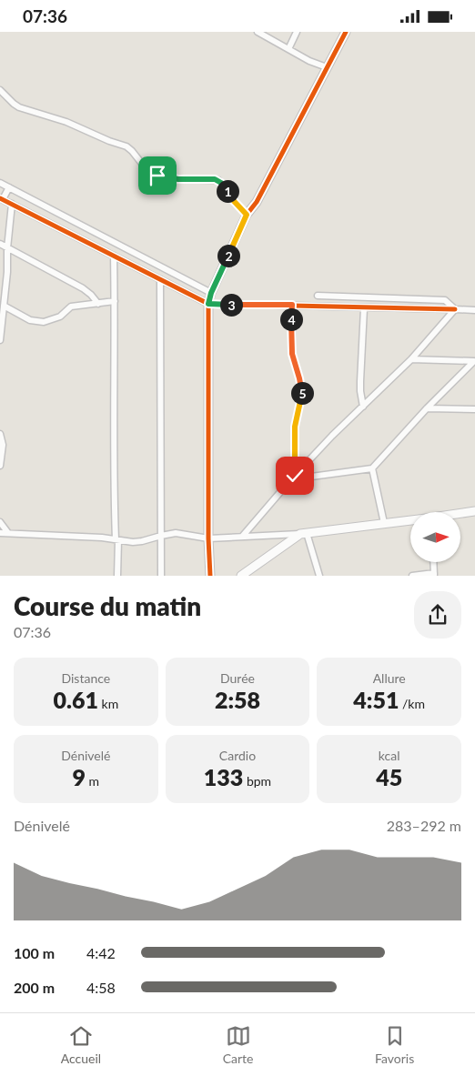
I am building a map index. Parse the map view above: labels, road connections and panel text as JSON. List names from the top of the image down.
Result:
{
  "north": "right",
  "page": {
    "status": "07:36",
    "pins": [
      "1",
      "2",
      "3",
      "4",
      "5"
    ],
    "heading": ["Course du matin", "07:36"],
    "stats": [
      ["Distance", "0.61 km"],
      ["Durée", "2:58"],
      ["Allure", "4:51 /km"],
      ["Dénivelé", "9 m"],
      ["Cardio", "133 bpm"],
      ["kcal", "45"]
    ],
    "chart": ["Dénivelé", "283–292 m"],
    "list": [
      {
        "name": "100 m",
        "note": "4:42"
      },
      {
        "name": "200 m",
        "note": "4:58"
      }
    ],
    "tabs": ["Accueil", "Carte", "Favoris"]
  }
}
